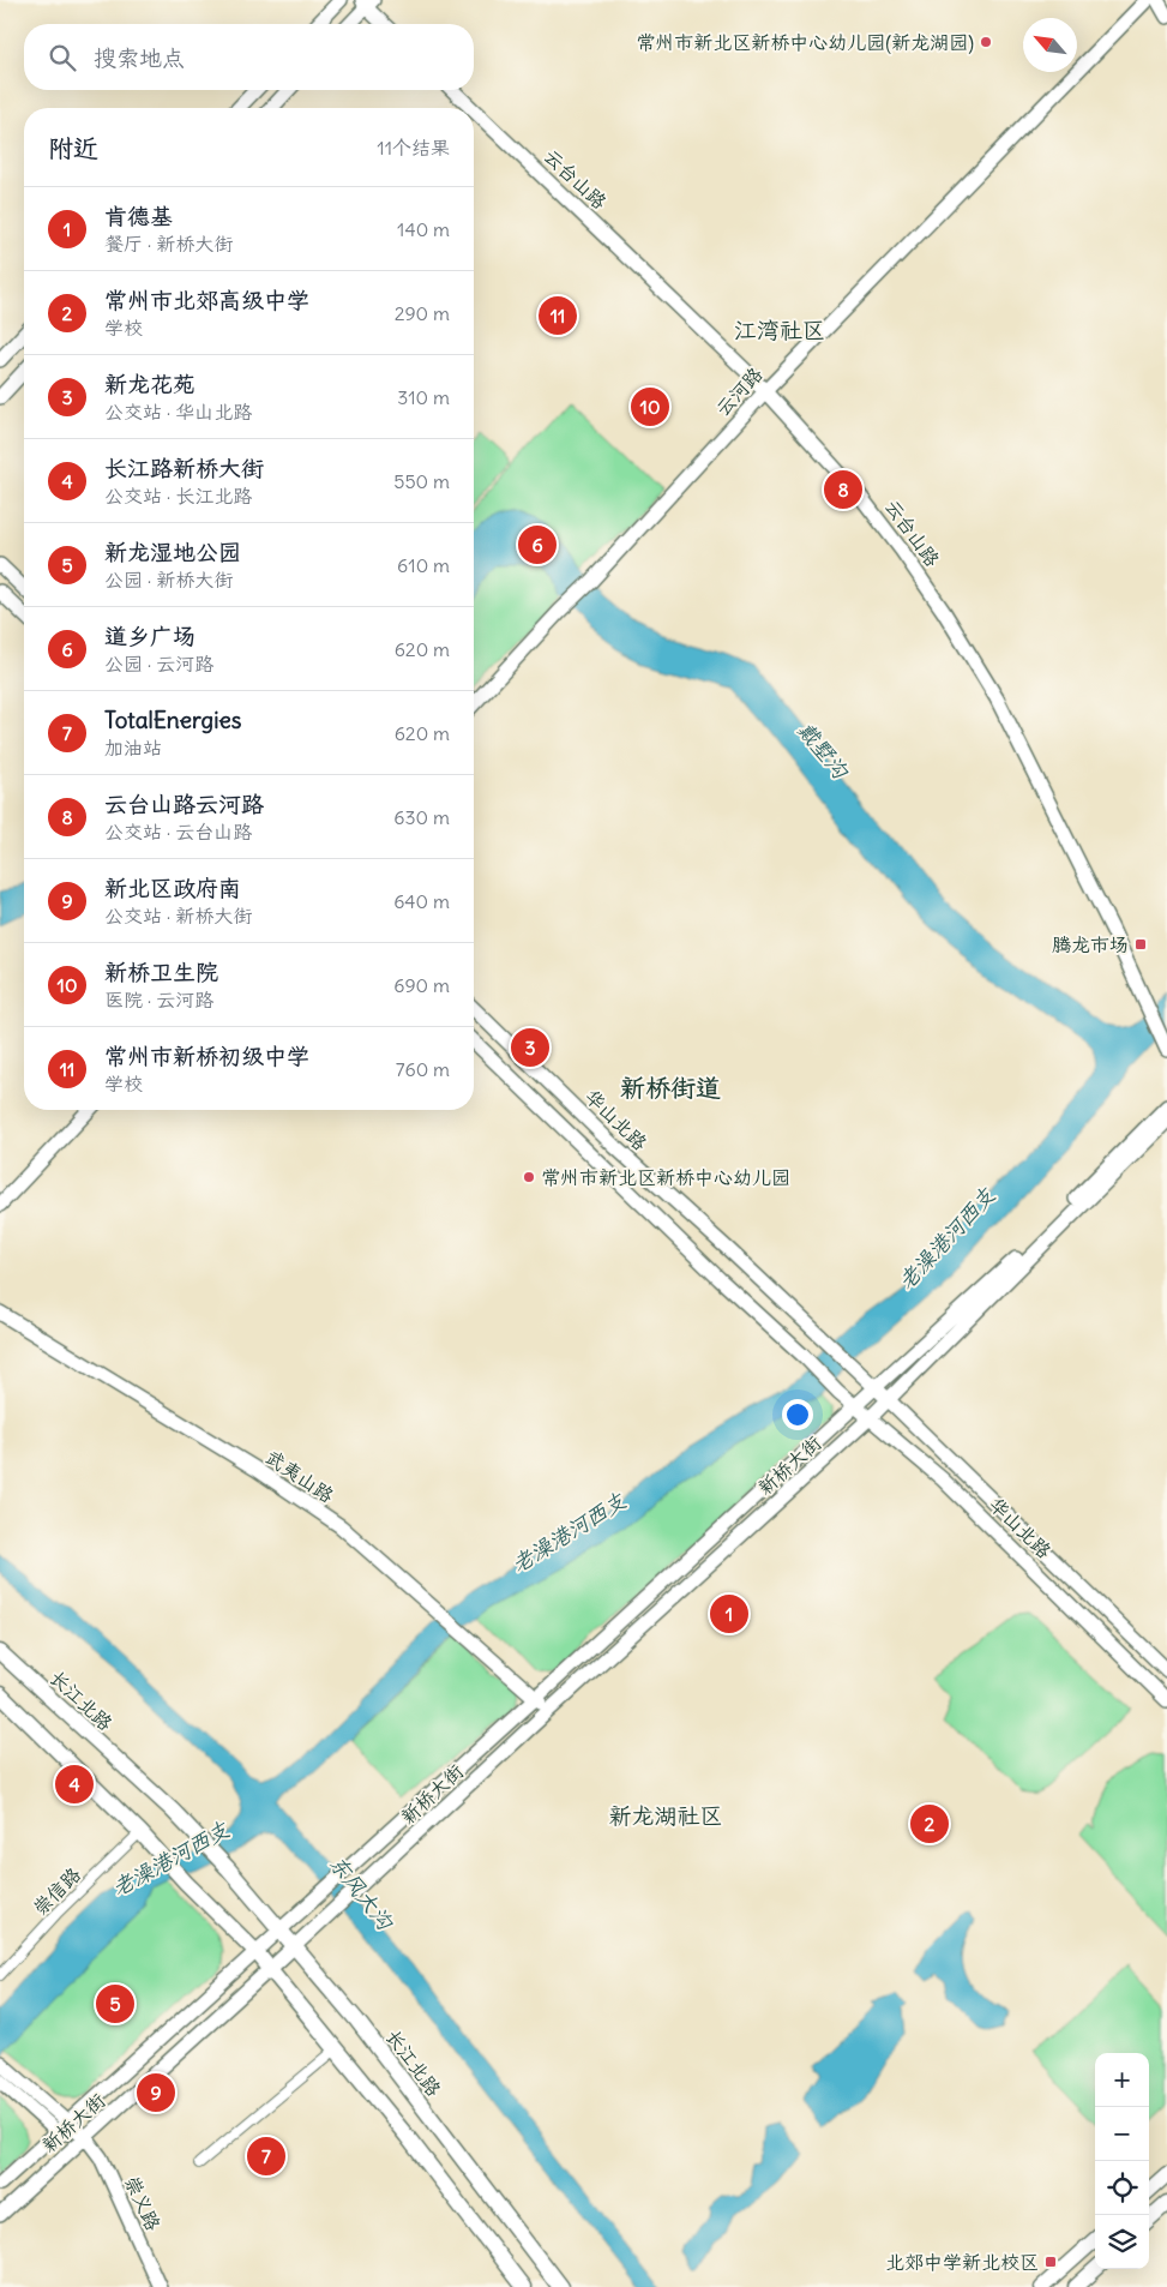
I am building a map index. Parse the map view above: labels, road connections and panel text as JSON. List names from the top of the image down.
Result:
{
  "streets": {
    "main road": ["长江北路"],
    "street": [
      "云台山路",
      "云河路",
      "华山北路",
      "新桥大街",
      "武夷山路",
      "崇信路",
      "崇义路"
    ]
  },
  "crossings": [
    ["云台山路", "云河路"],
    ["华山北路", "新桥大街"],
    ["新桥大街", "武夷山路"],
    ["新桥大街", "长江北路"],
    ["新桥大街", "崇义路"]
  ],
  "districts": ["江湾社区", "新桥街道", "新龙湖社区"],
  "water": ["戴墅沟", "老澡港河西支", "东风大沟"],
  "places": {
    "other": ["常州市新北区新桥中心幼儿园(新龙湖园)", "常州市新北区新桥中心幼儿园"],
    "transit": ["腾龙市场", "北郊中学新北校区"]
  },
  "north": "top left",
  "page": {
    "search": "搜索地点",
    "heading": ["附近", "11个结果"],
    "list": [
      {
        "mark": "1",
        "name": "肯德基",
        "note": "餐厅 · 新桥大街",
        "value": "140 m"
      },
      {
        "mark": "2",
        "name": "常州市北郊高级中学",
        "note": "学校",
        "value": "290 m"
      },
      {
        "mark": "3",
        "name": "新龙花苑",
        "note": "公交站 · 华山北路",
        "value": "310 m"
      },
      {
        "mark": "4",
        "name": "长江路新桥大街",
        "note": "公交站 · 长江北路",
        "value": "550 m"
      },
      {
        "mark": "5",
        "name": "新龙湿地公园",
        "note": "公园 · 新桥大街",
        "value": "610 m"
      },
      {
        "mark": "6",
        "name": "道乡广场",
        "note": "公园 · 云河路",
        "value": "620 m"
      },
      {
        "mark": "7",
        "name": "TotalEnergies",
        "note": "加油站",
        "value": "620 m"
      },
      {
        "mark": "8",
        "name": "云台山路云河路",
        "note": "公交站 · 云台山路",
        "value": "630 m"
      },
      {
        "mark": "9",
        "name": "新北区政府南",
        "note": "公交站 · 新桥大街",
        "value": "640 m"
      },
      {
        "mark": "10",
        "name": "新桥卫生院",
        "note": "医院 · 云河路",
        "value": "690 m"
      },
      {
        "mark": "11",
        "name": "常州市新桥初级中学",
        "note": "学校",
        "value": "760 m"
      }
    ],
    "pins": [
      "11",
      "10",
      "8",
      "6",
      "3",
      "1",
      "4",
      "2",
      "5",
      "9",
      "7"
    ],
    "map_buttons": ["+", "−"]
  }
}
